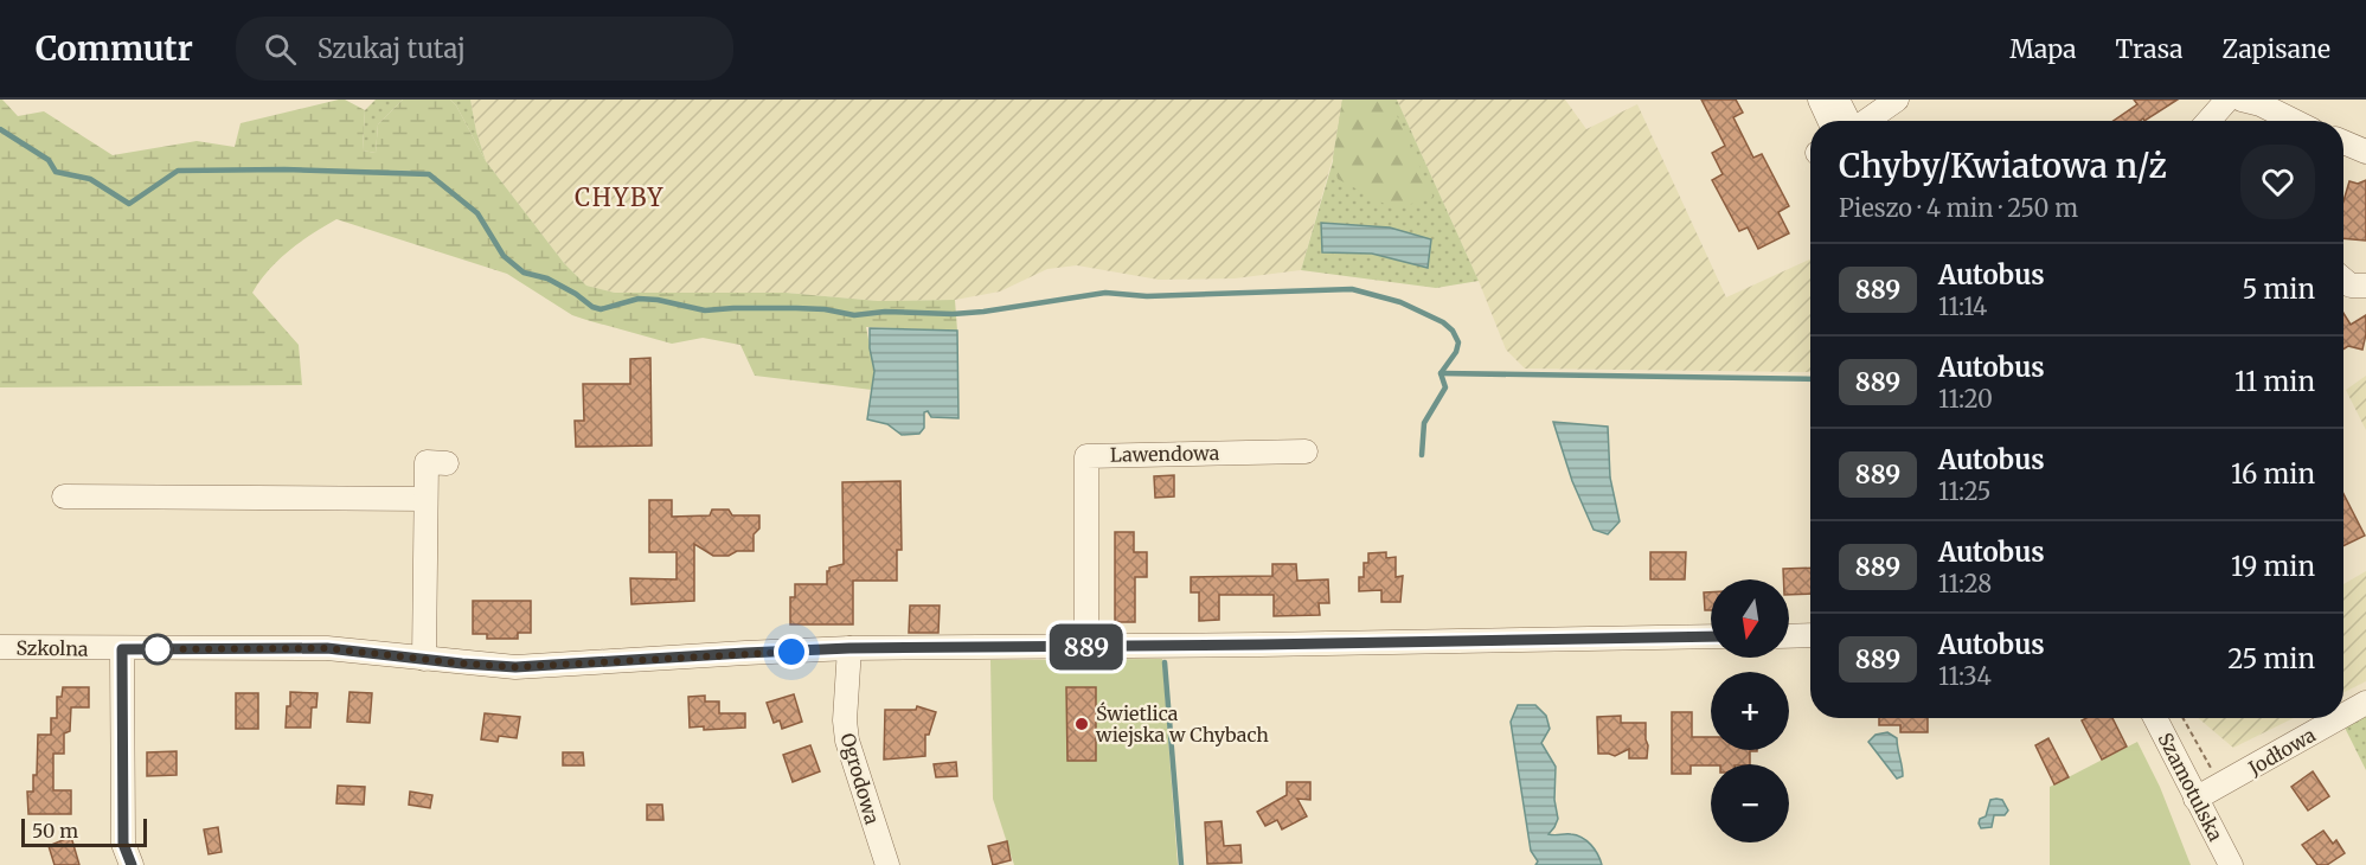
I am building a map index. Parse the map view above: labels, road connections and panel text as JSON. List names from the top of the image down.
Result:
{
  "streets": {
    "street": [
      "Lawendowa",
      "Szkolna",
      "Jodłowa",
      "Ogrodowa",
      "Szamotulska"
    ]
  },
  "crossings": [
    ["Lawendowa", "Szkolna"],
    ["Szkolna", "Ogrodowa"],
    ["Jodłowa", "Szamotulska"]
  ],
  "districts": ["CHYBY"],
  "places": ["Świetlica wiejska w Chybach"],
  "lines": ["bus line 889"],
  "scale_bar": "50 m",
  "north": "bottom",
  "page": {
    "header": "Commutr",
    "search": "Szukaj tutaj",
    "nav": ["Mapa", "Trasa", "Zapisane"],
    "on_map": "889",
    "heading": ["Chyby/Kwiatowa n/ż", "Pieszo · 4 min · 250 m"],
    "list": [
      {
        "mark": "889",
        "name": "Autobus",
        "note": "11:14",
        "value": "5 min"
      },
      {
        "mark": "889",
        "name": "Autobus",
        "note": "11:20",
        "value": "11 min"
      },
      {
        "mark": "889",
        "name": "Autobus",
        "note": "11:25",
        "value": "16 min"
      },
      {
        "mark": "889",
        "name": "Autobus",
        "note": "11:28",
        "value": "19 min"
      },
      {
        "mark": "889",
        "name": "Autobus",
        "note": "11:34",
        "value": "25 min"
      }
    ],
    "map_buttons": ["+", "−"],
    "scale": "50 m"
  }
}
